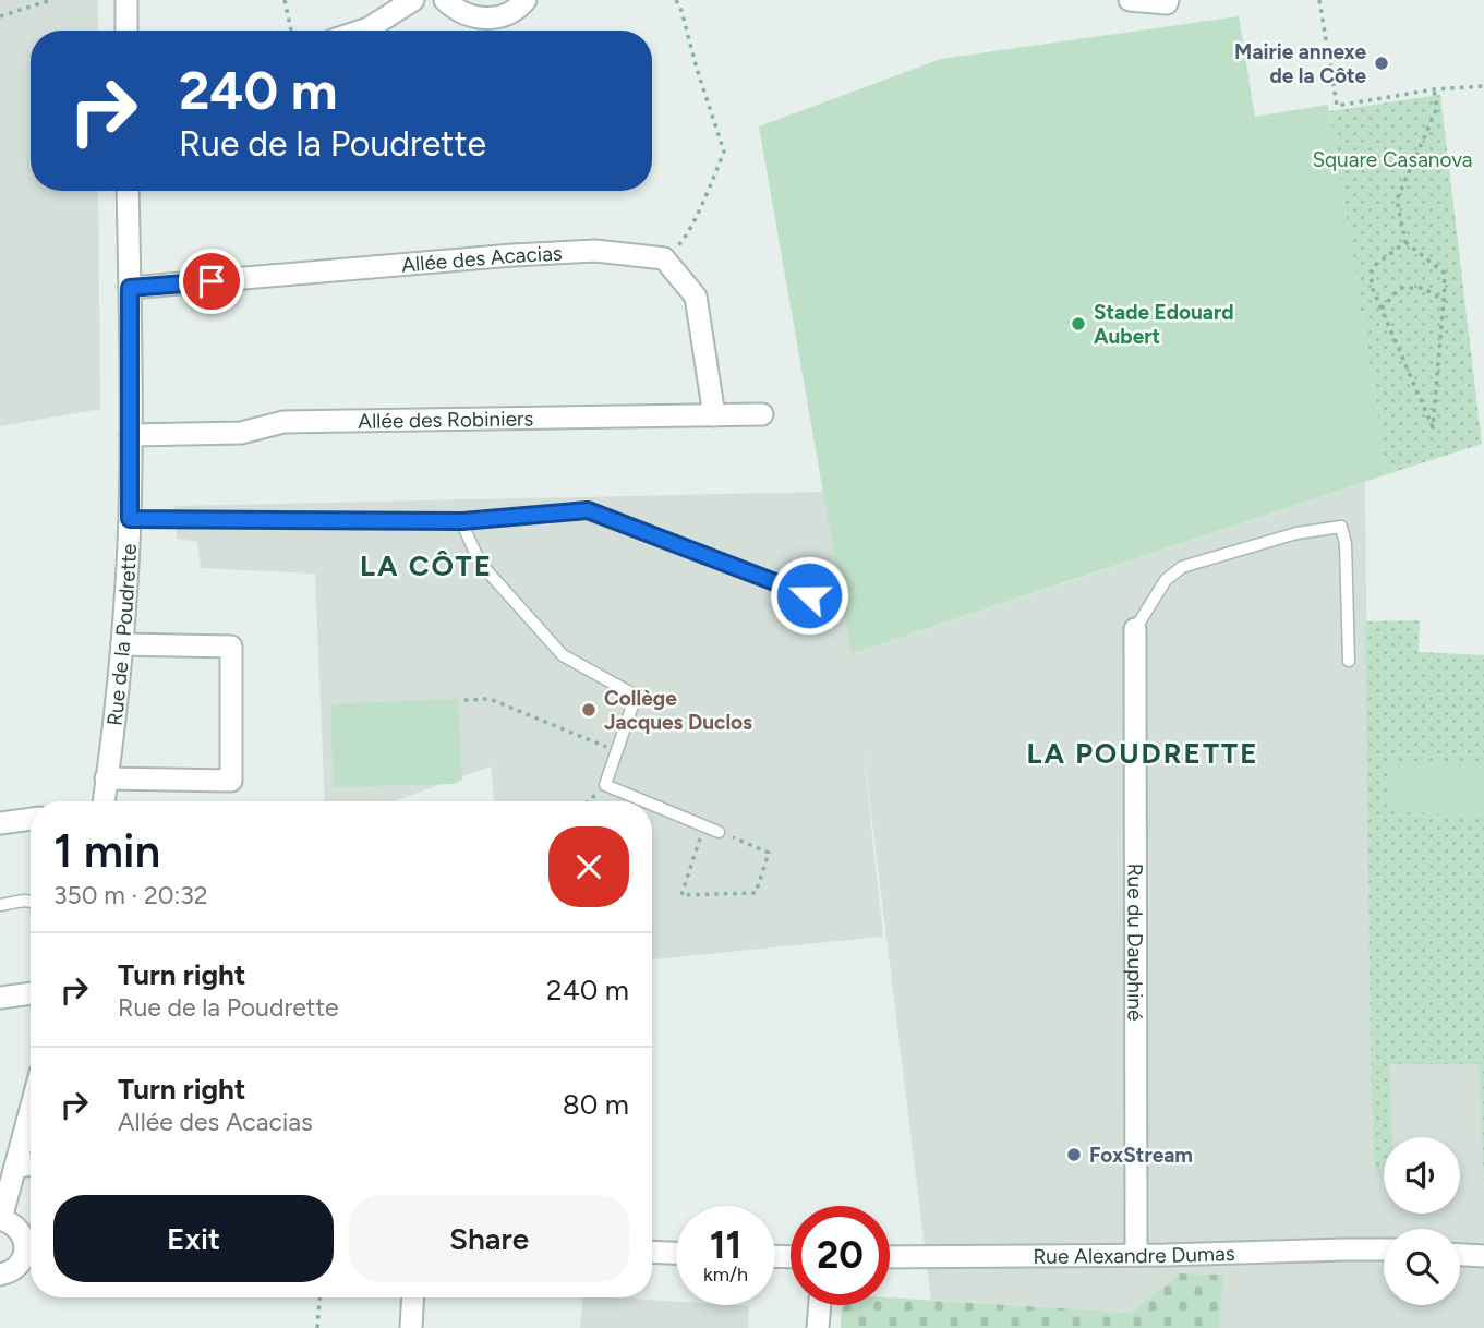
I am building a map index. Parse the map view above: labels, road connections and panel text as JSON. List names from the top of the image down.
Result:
{
  "streets": {
    "street": [
      "Allée des Acacias",
      "Allée des Robiniers",
      "Rue de la Poudrette",
      "Rue du Dauphiné",
      "Rue Alexandre Dumas"
    ]
  },
  "crossings": [
    ["Allée des Acacias", "Rue de la Poudrette"],
    ["Allée des Robiniers", "Rue de la Poudrette"],
    ["Rue du Dauphiné", "Rue Alexandre Dumas"]
  ],
  "districts": ["LA CÔTE", "LA POUDRETTE"],
  "parks": ["Square Casanova"],
  "places": [
    "Mairie annexe de la Côte",
    "Stade Edouard Aubert",
    "Collège Jacques Duclos",
    "FoxStream"
  ],
  "page": {
    "turn": ["240 m", "Rue de la Poudrette"],
    "heading": ["1 min", "350 m · 20:32"],
    "list": [
      {
        "name": "Turn right",
        "note": "Rue de la Poudrette",
        "value": "240 m"
      },
      {
        "name": "Turn right",
        "note": "Allée des Acacias",
        "value": "80 m"
      }
    ],
    "buttons": ["Exit", "Share"],
    "speed": "11 km/h",
    "limit": "20"
  }
}
